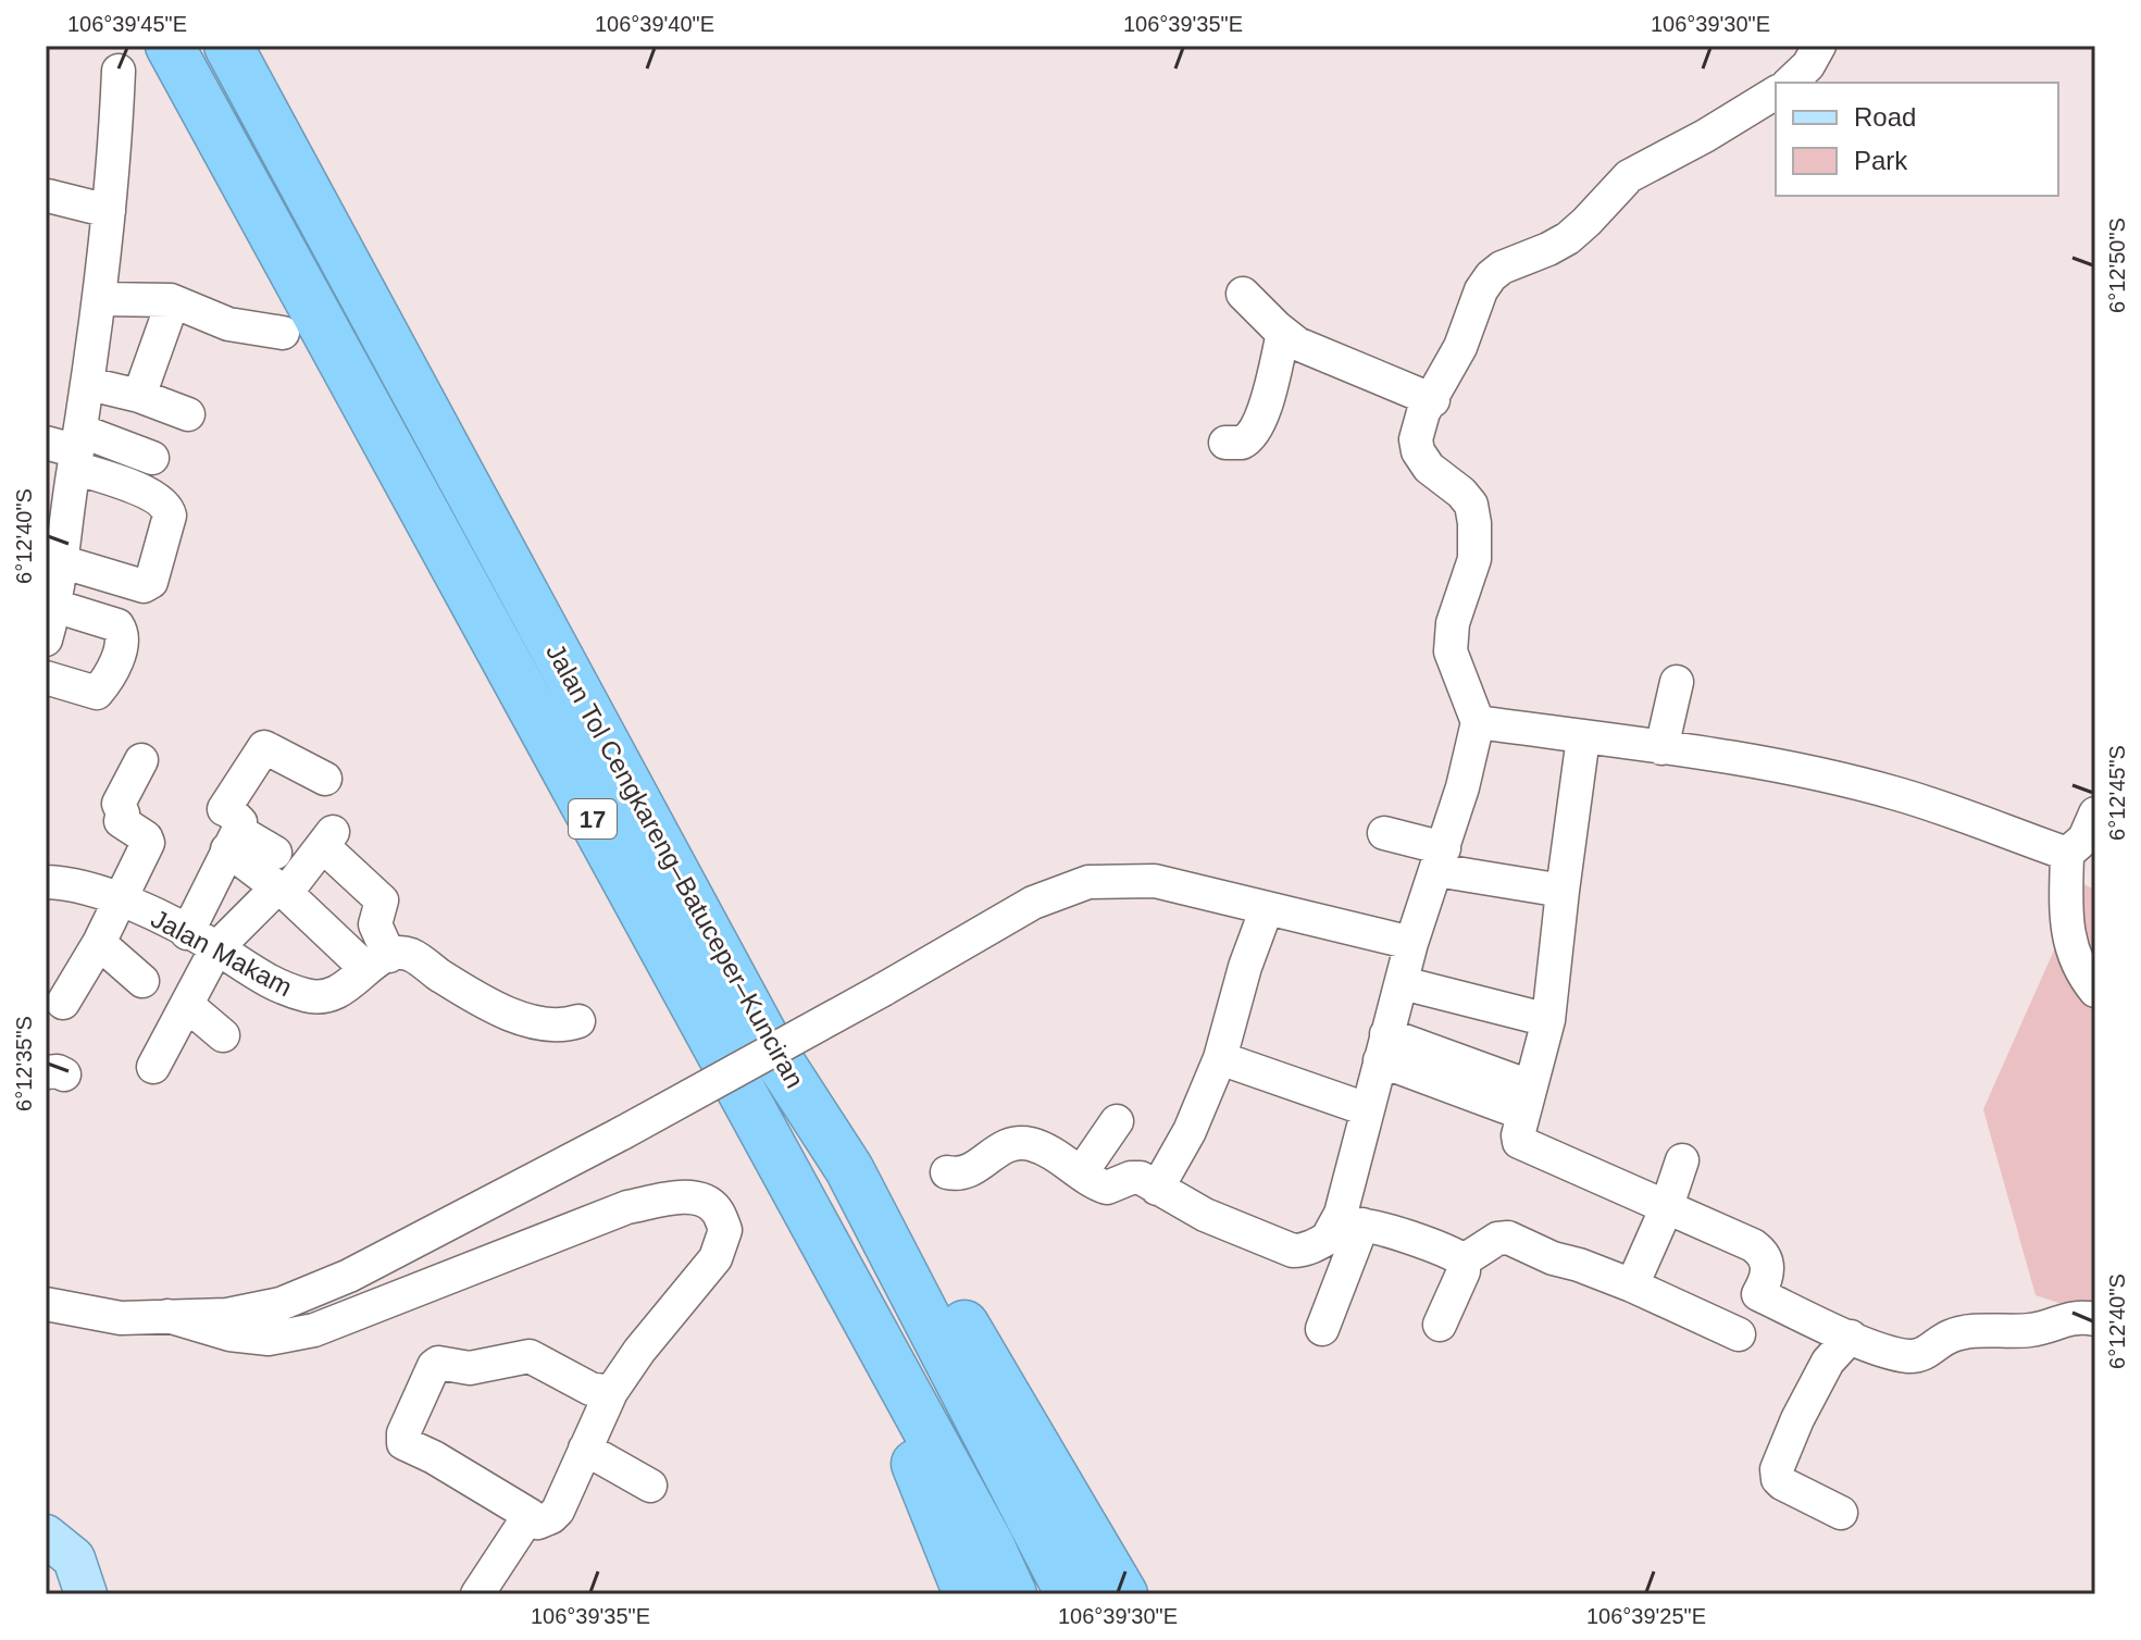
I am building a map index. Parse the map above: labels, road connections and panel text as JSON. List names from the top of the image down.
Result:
{
  "streets": {
    "highway": ["17", "Jalan Tol Cengkareng–Batuceper–Kunciran"],
    "street": ["Jalan Makam"]
  },
  "legend": ["Road", "Park"],
  "coordinates": [
    "106°39'45\"E",
    "106°39'40\"E",
    "106°39'35\"E",
    "106°39'30\"E",
    "6°12'50\"S",
    "6°12'40\"S",
    "6°12'45\"S",
    "6°12'35\"S",
    "106°39'25\"E"
  ]
}
